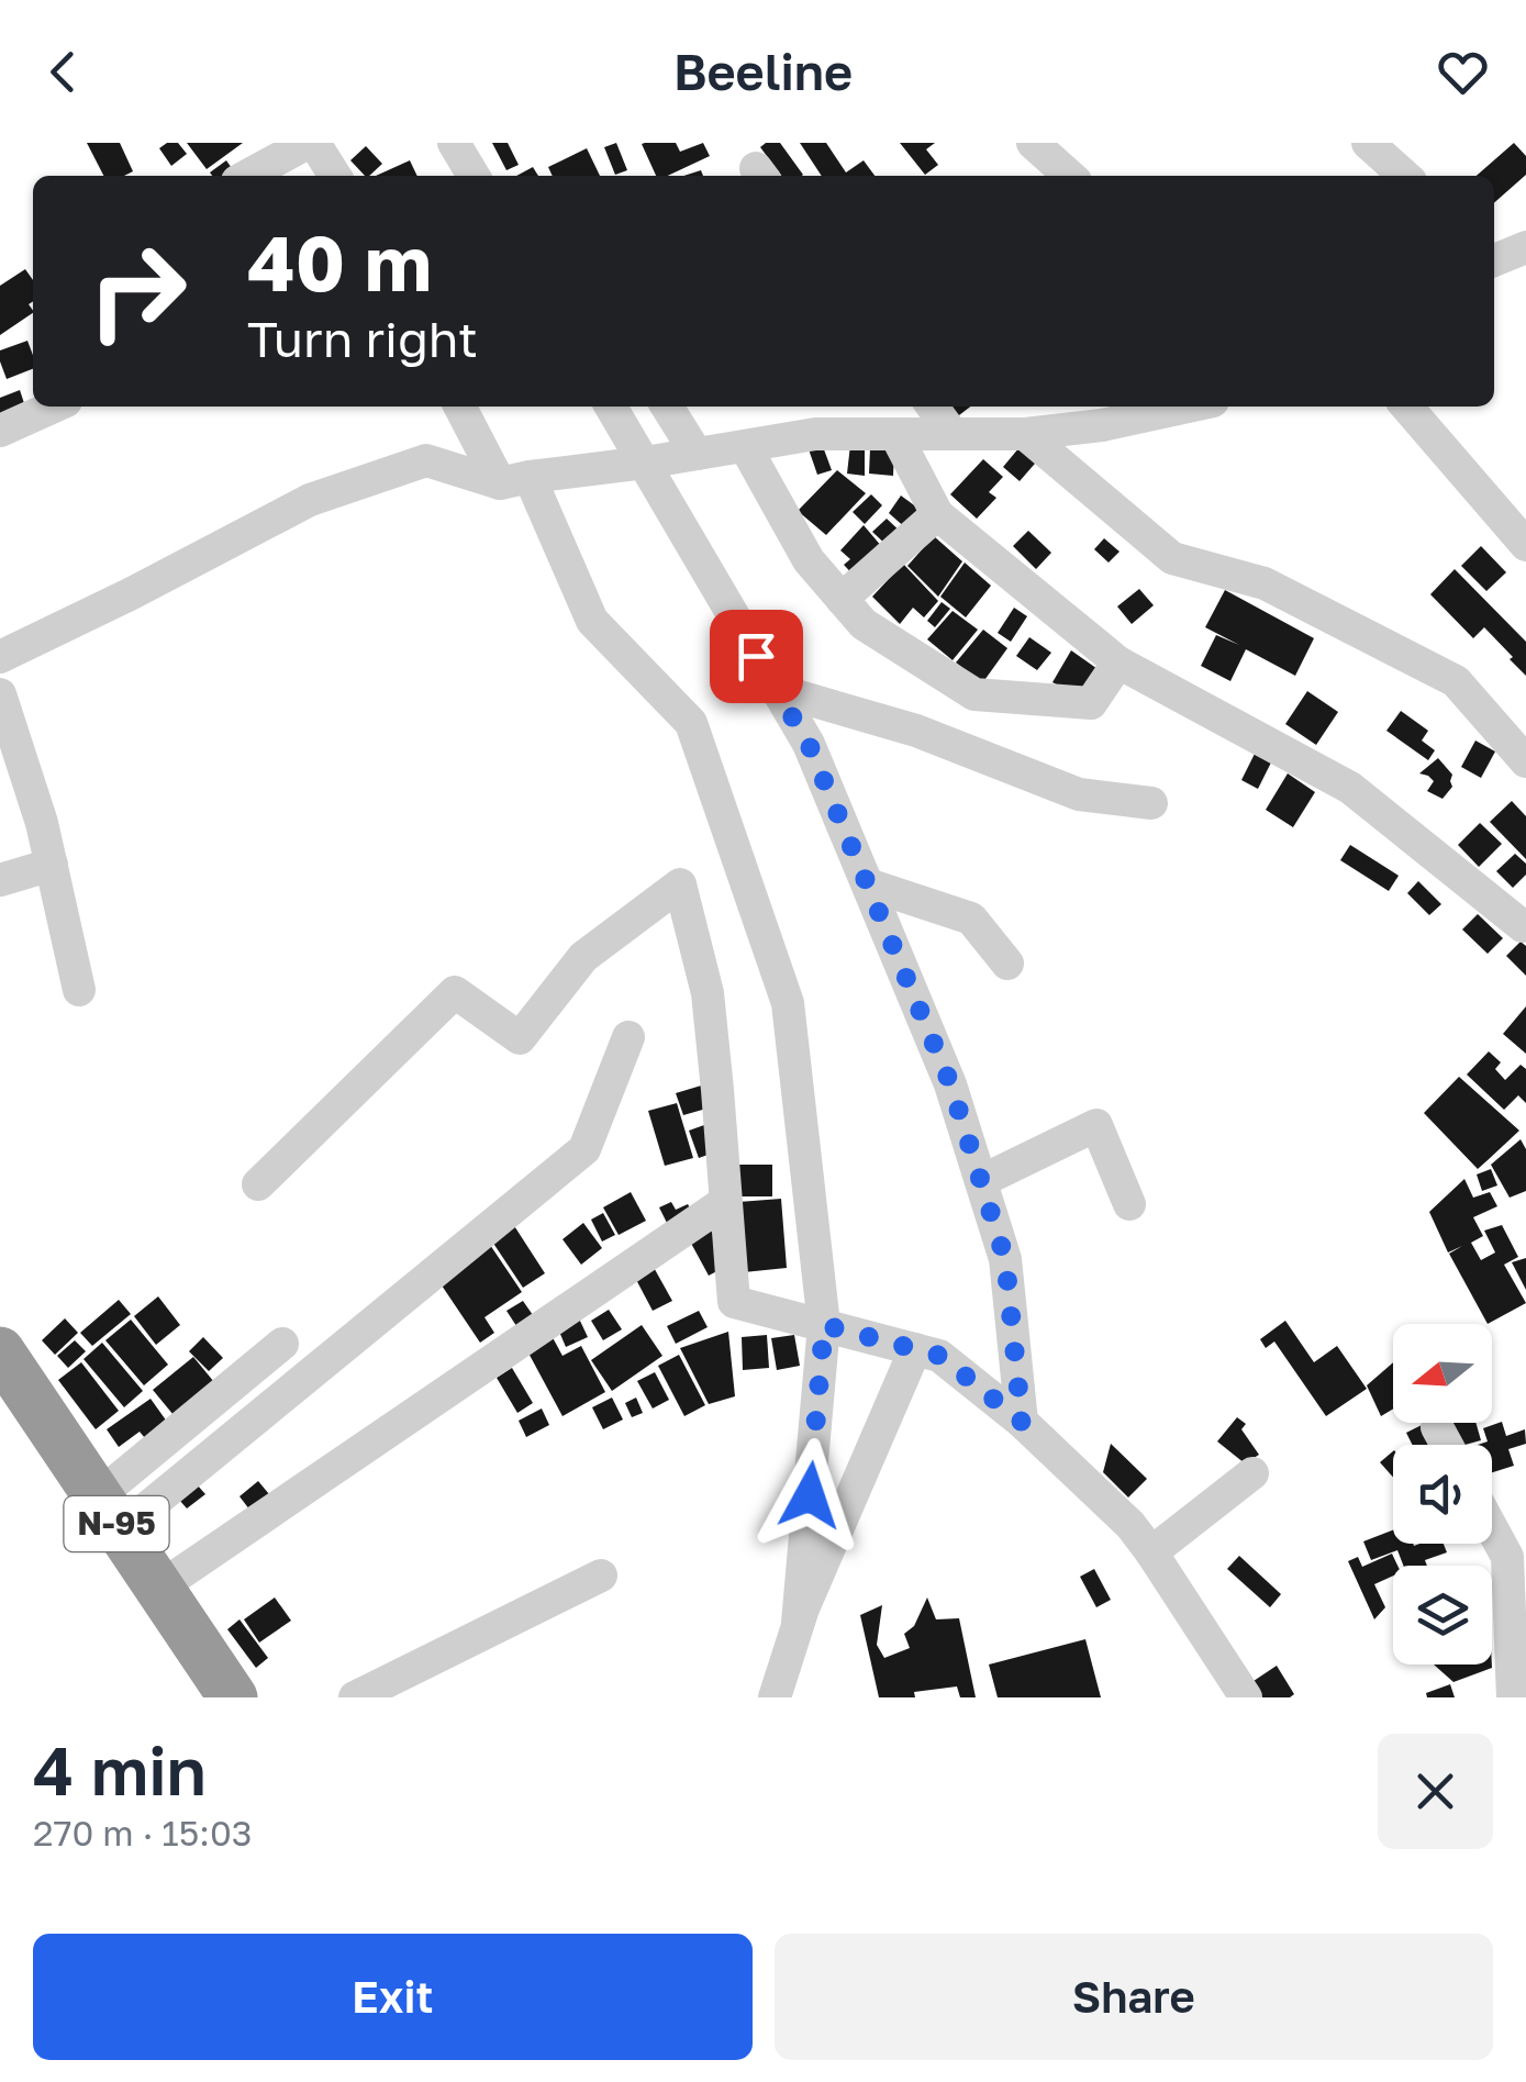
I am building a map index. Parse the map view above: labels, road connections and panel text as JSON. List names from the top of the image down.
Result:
{
  "streets": {
    "highway": ["N-95"]
  },
  "north": "left",
  "page": {
    "header": "Beeline",
    "turn": ["40 m", "Turn right"],
    "heading": ["4 min", "270 m · 15:03"],
    "buttons": ["Exit", "Share"]
  }
}
